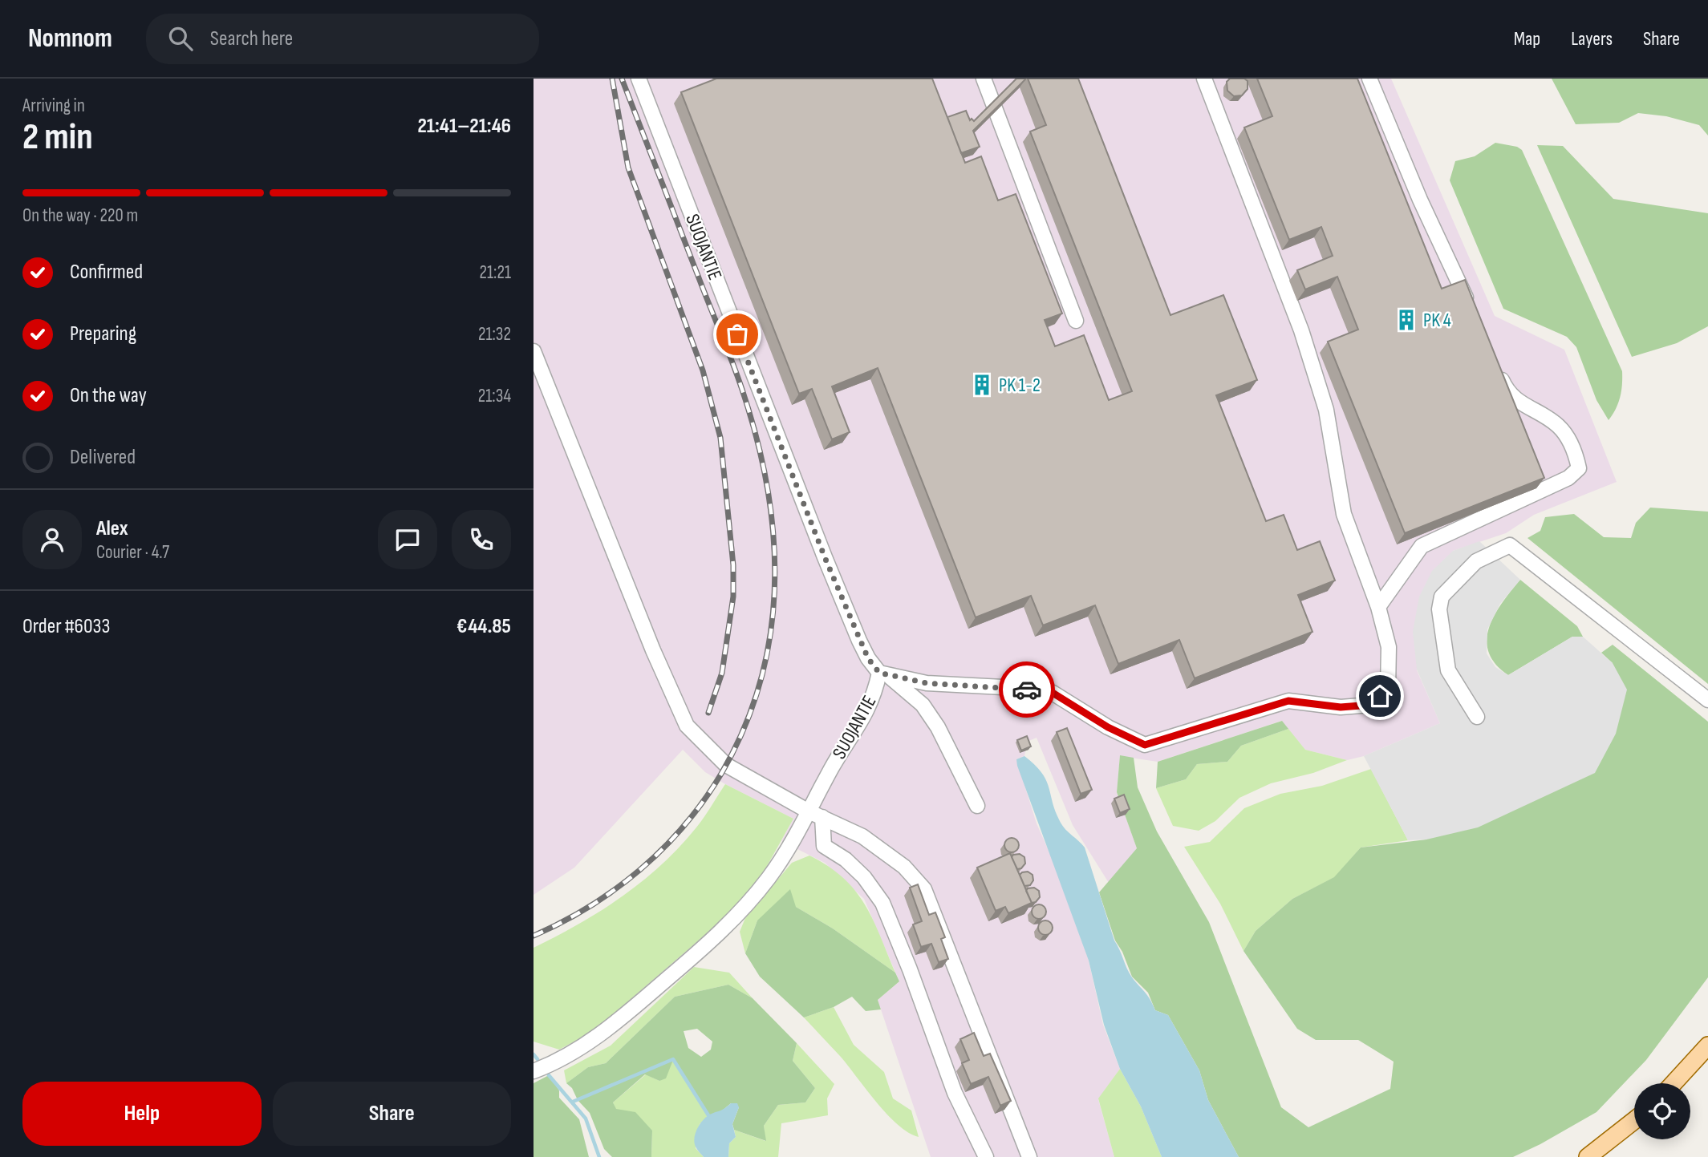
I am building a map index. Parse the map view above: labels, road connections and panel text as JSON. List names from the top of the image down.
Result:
{
  "streets": {
    "lane": ["SUOJANTIE"]
  },
  "places": {
    "building": ["PK 4", "PK 1-2"]
  },
  "page": {
    "header": "Nomnom",
    "search": "Search here",
    "nav": ["Map", "Layers", "Share"],
    "heading": ["2 min", "Arriving in", "21:41–21:46"],
    "panel": [
      "Alex",
      "Courier · 4.7",
      "Order #6033",
      "€44.85"
    ],
    "bar": "On the way · 220 m",
    "list": [
      ["Confirmed", "21:21"],
      ["Preparing", "21:32"],
      ["On the way", "21:34"],
      "Delivered"
    ],
    "buttons": ["Help", "Share"]
  }
}
